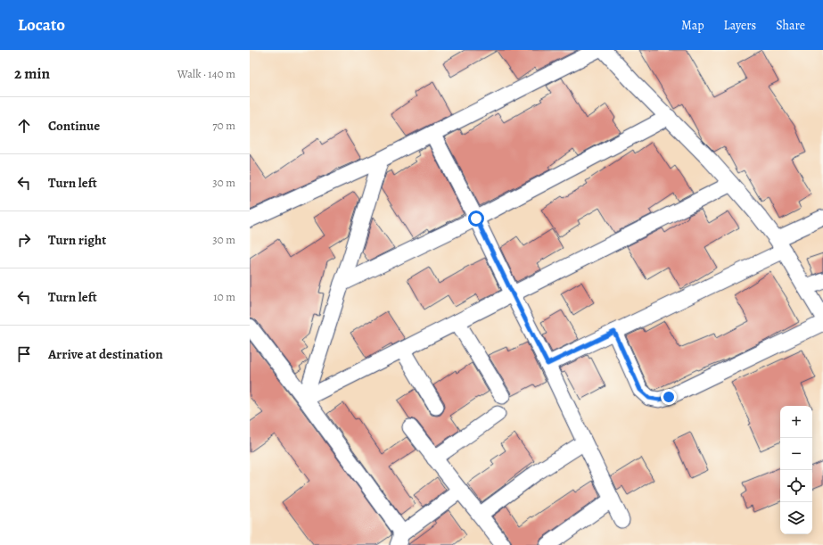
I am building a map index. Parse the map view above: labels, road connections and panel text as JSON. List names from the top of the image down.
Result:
{
  "page": {
    "header": "Locato",
    "nav": ["Map", "Layers", "Share"],
    "heading": ["2 min", "Walk · 140 m"],
    "list": [
      ["Continue", "70 m"],
      ["Turn left", "30 m"],
      ["Turn right", "30 m"],
      ["Turn left", "10 m"],
      "Arrive at destination"
    ],
    "map_buttons": ["+", "−"]
  }
}
